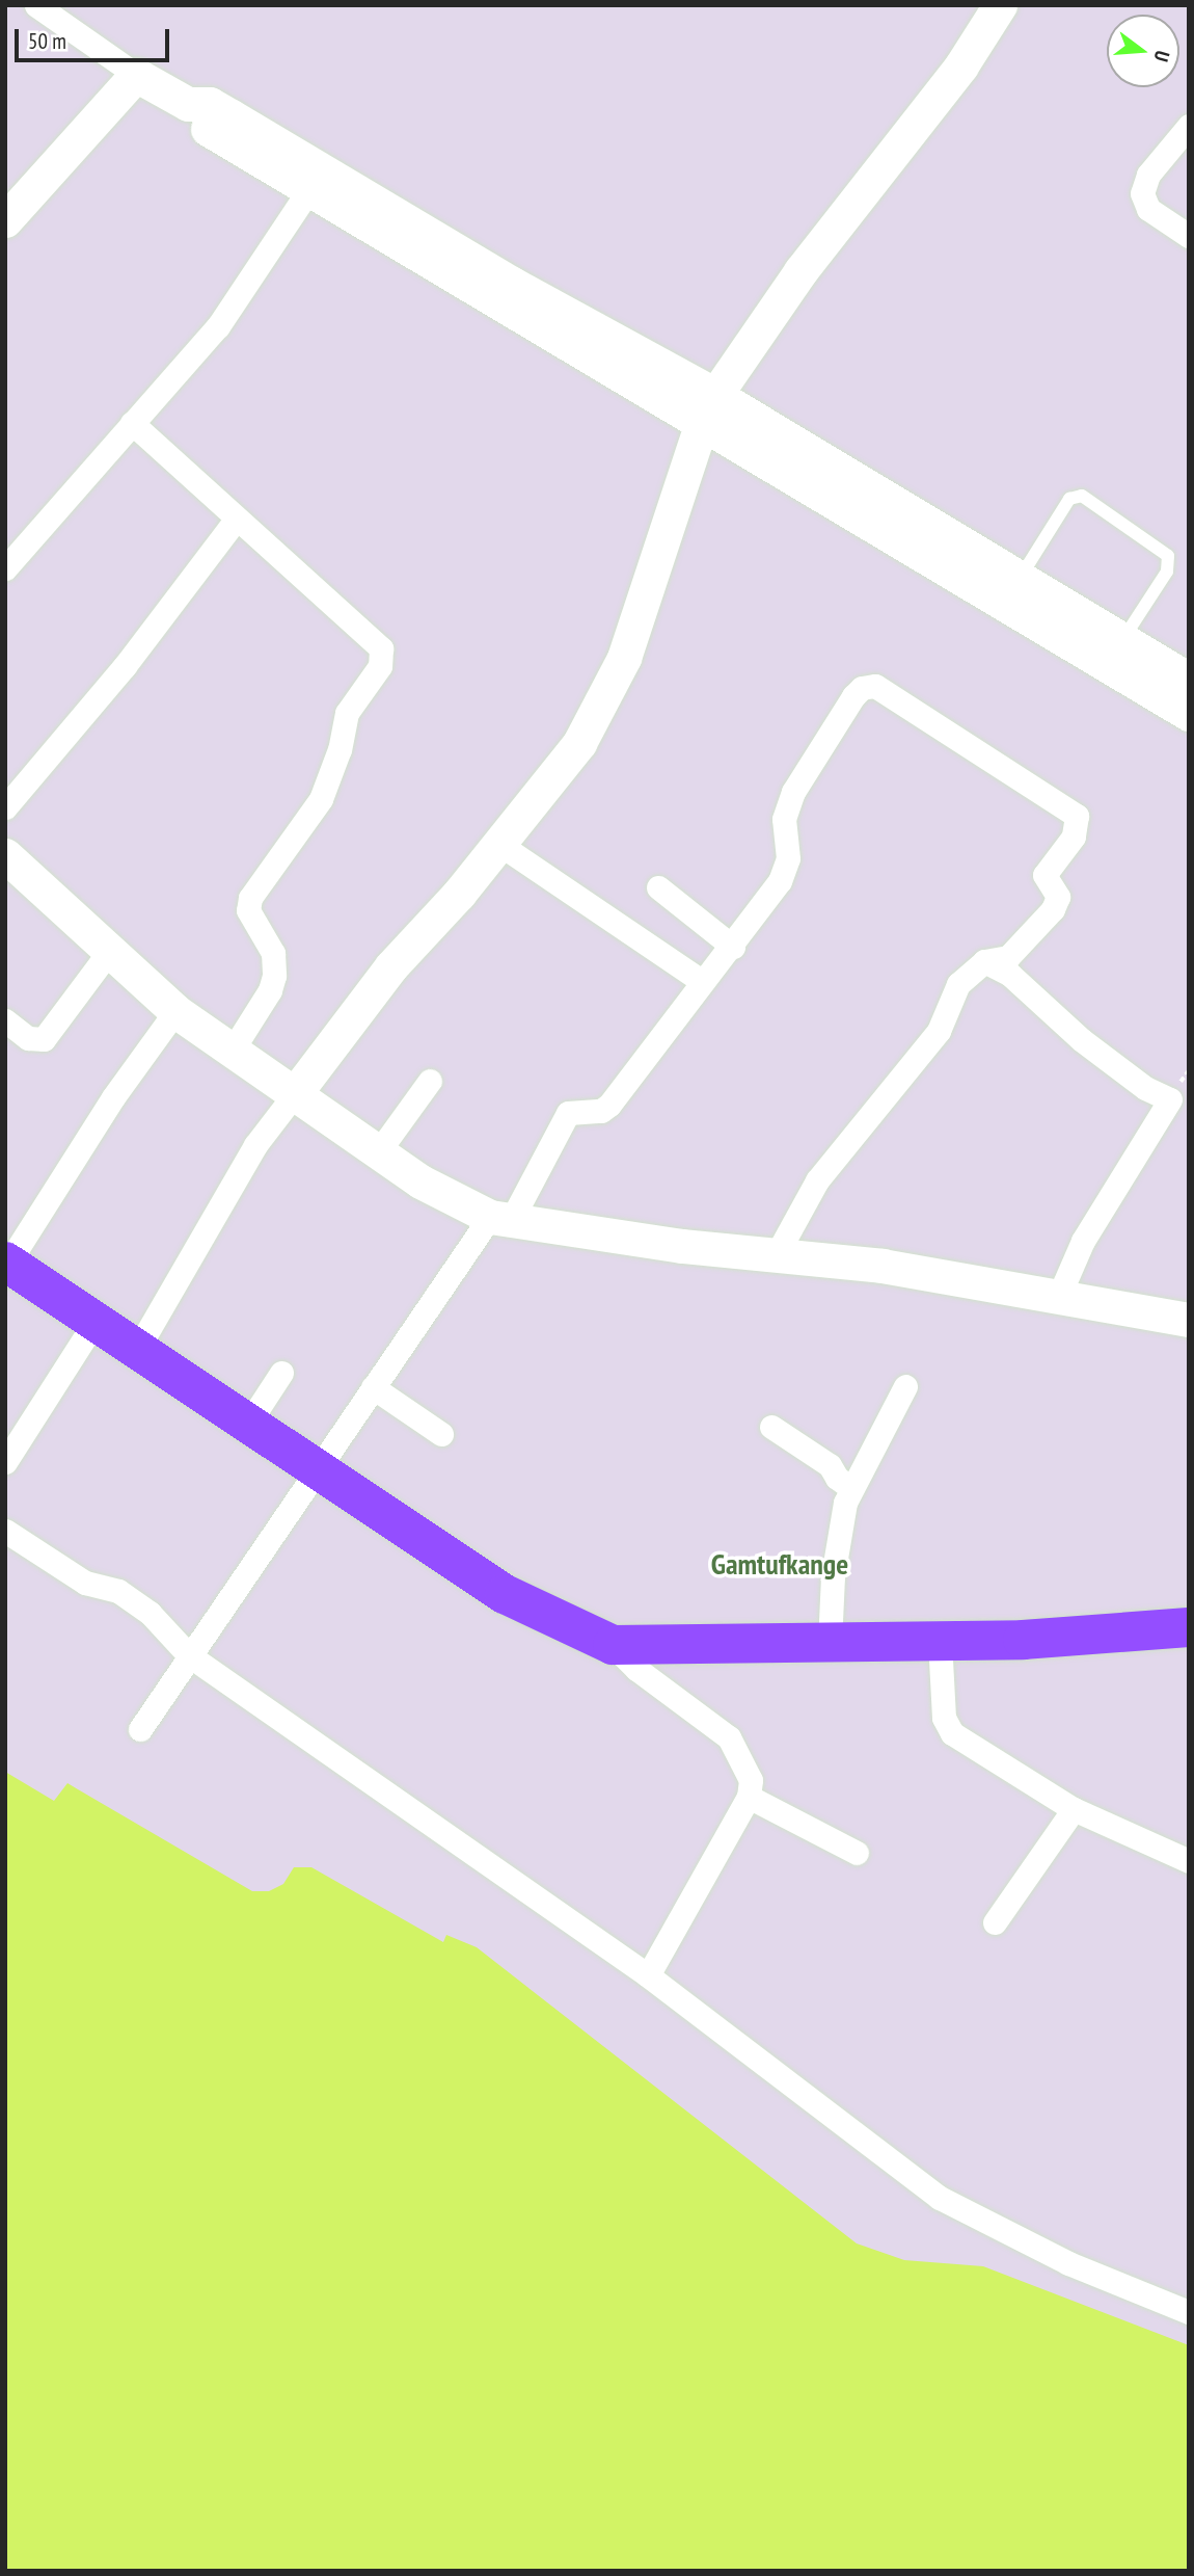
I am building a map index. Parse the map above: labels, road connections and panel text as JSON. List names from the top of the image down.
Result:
{
  "districts": ["Gamtufkange"],
  "scale_bar": "50 m",
  "north": "right"
}
